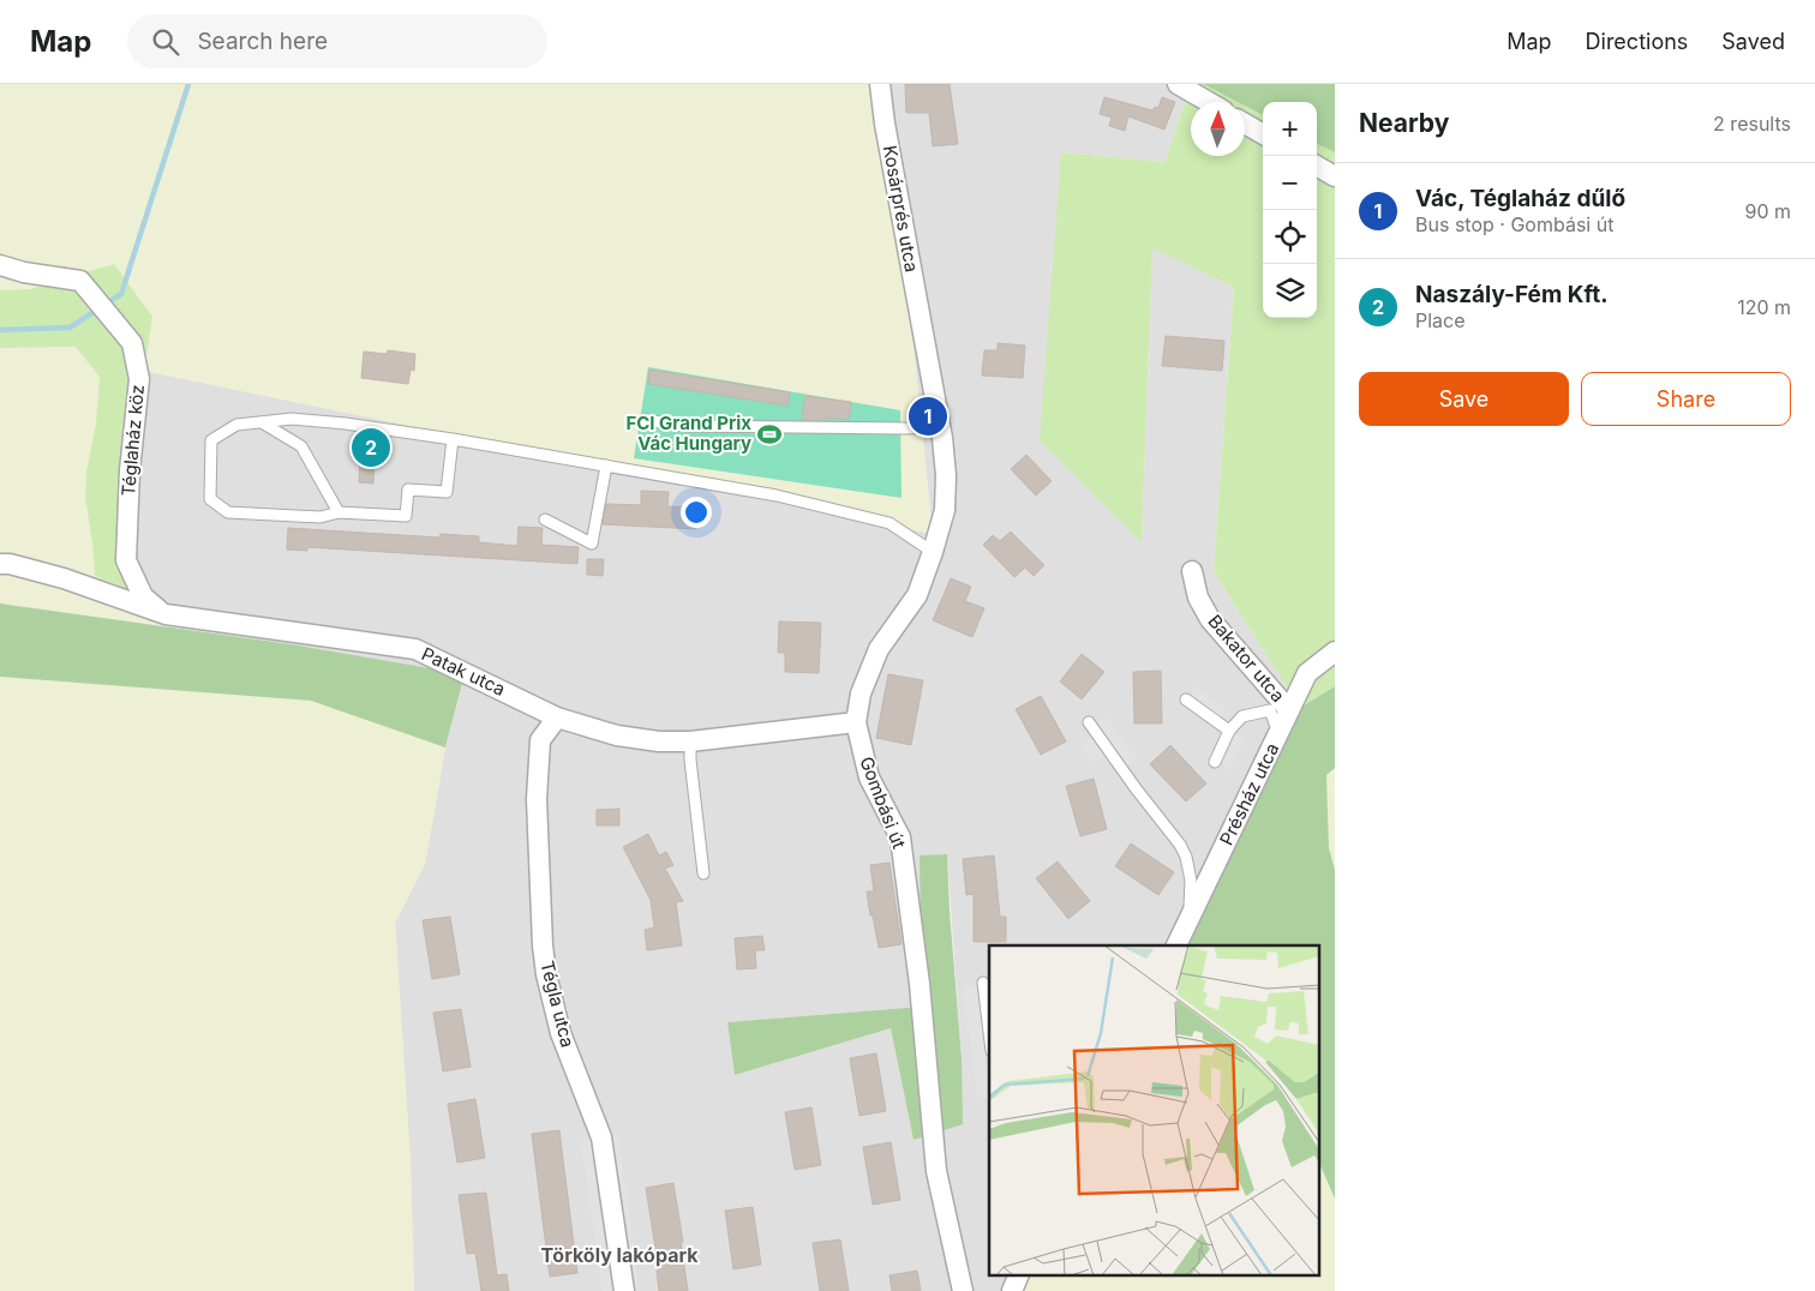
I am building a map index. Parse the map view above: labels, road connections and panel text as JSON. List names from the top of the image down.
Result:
{
  "streets": {
    "street": [
      "Kosárprés utca",
      "Téglaház köz",
      "Bakator utca",
      "Patak utca",
      "Présház utca",
      "Gombási út",
      "Tégla utca"
    ]
  },
  "crossings": [
    ["Kosárprés utca", "Gombási út"],
    ["Téglaház köz", "Patak utca"],
    ["Bakator utca", "Présház utca"],
    ["Patak utca", "Gombási út"],
    ["Patak utca", "Tégla utca"]
  ],
  "districts": ["Törköly lakópark"],
  "places": {
    "sports": ["FCI Grand Prix Vác Hungary"]
  },
  "north": "top",
  "page": {
    "header": "Map",
    "search": "Search here",
    "nav": ["Map", "Directions", "Saved"],
    "heading": ["Nearby", "2 results"],
    "map_buttons": ["+", "−"],
    "list": [
      {
        "mark": "1",
        "name": "Vác, Téglaház dűlő",
        "note": "Bus stop · Gombási út",
        "value": "90 m"
      },
      {
        "mark": "2",
        "name": "Naszály-Fém Kft.",
        "note": "Place",
        "value": "120 m"
      }
    ],
    "buttons": ["Save", "Share"],
    "pins": ["1", "2"]
  }
}
